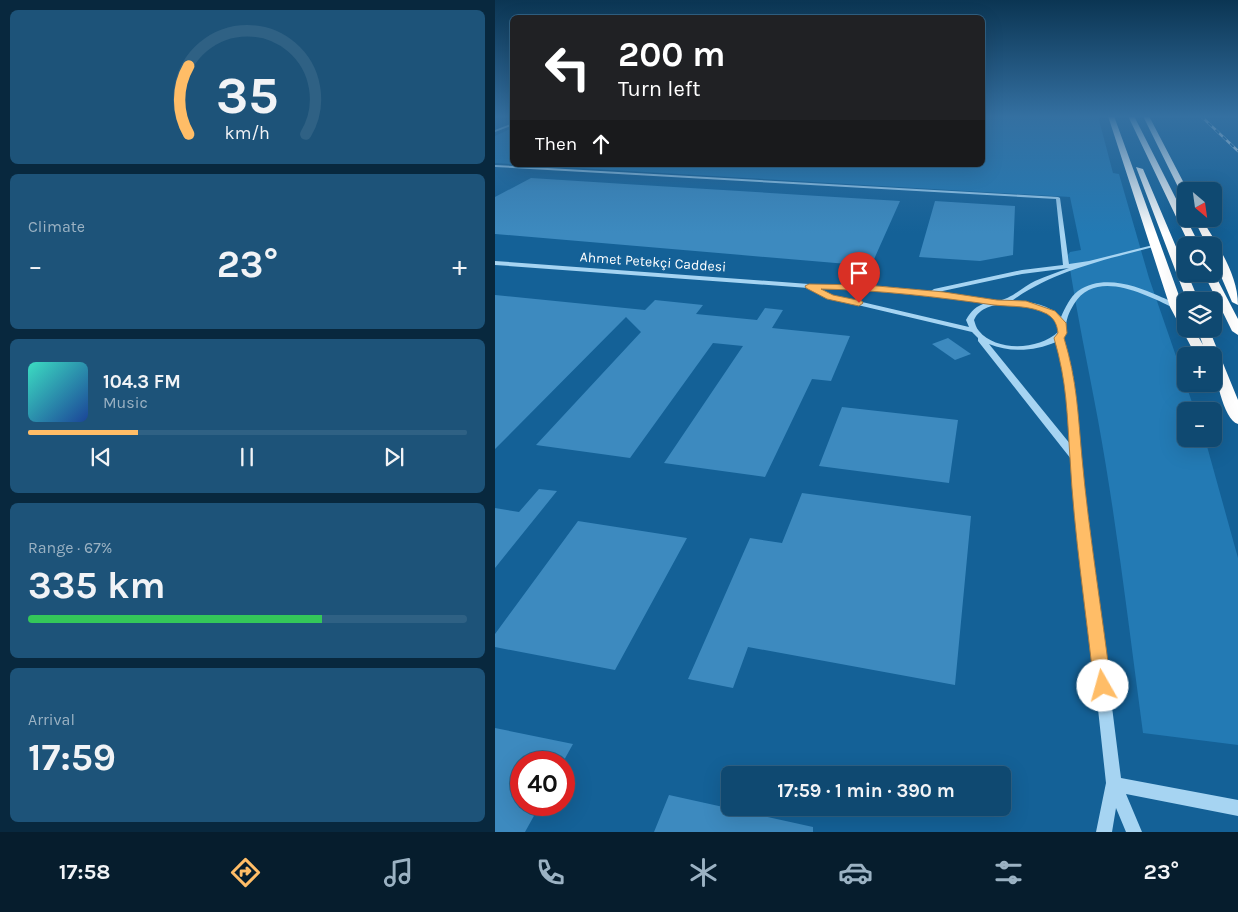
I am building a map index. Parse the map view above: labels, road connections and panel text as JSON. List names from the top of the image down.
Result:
{
  "streets": {
    "street": ["Ahmet Petekçi Caddesi"]
  },
  "north": "bottom right",
  "page": {
    "turn": ["200 m", "Turn left"],
    "then": "Then",
    "tile": [
      "Climate",
      ["Range · 67%", "335 km"],
      ["Arrival", "17:59"]
    ],
    "map_buttons": ["+", "−"],
    "heat": ["−", "23°", "+"],
    "song": ["104.3 FM", "Music"],
    "limit": "40",
    "trip": "17:59 · 1 min · 390 m",
    "tabs": ["17:58", "23°"],
    "gauge": ["35", "km/h"]
  }
}
